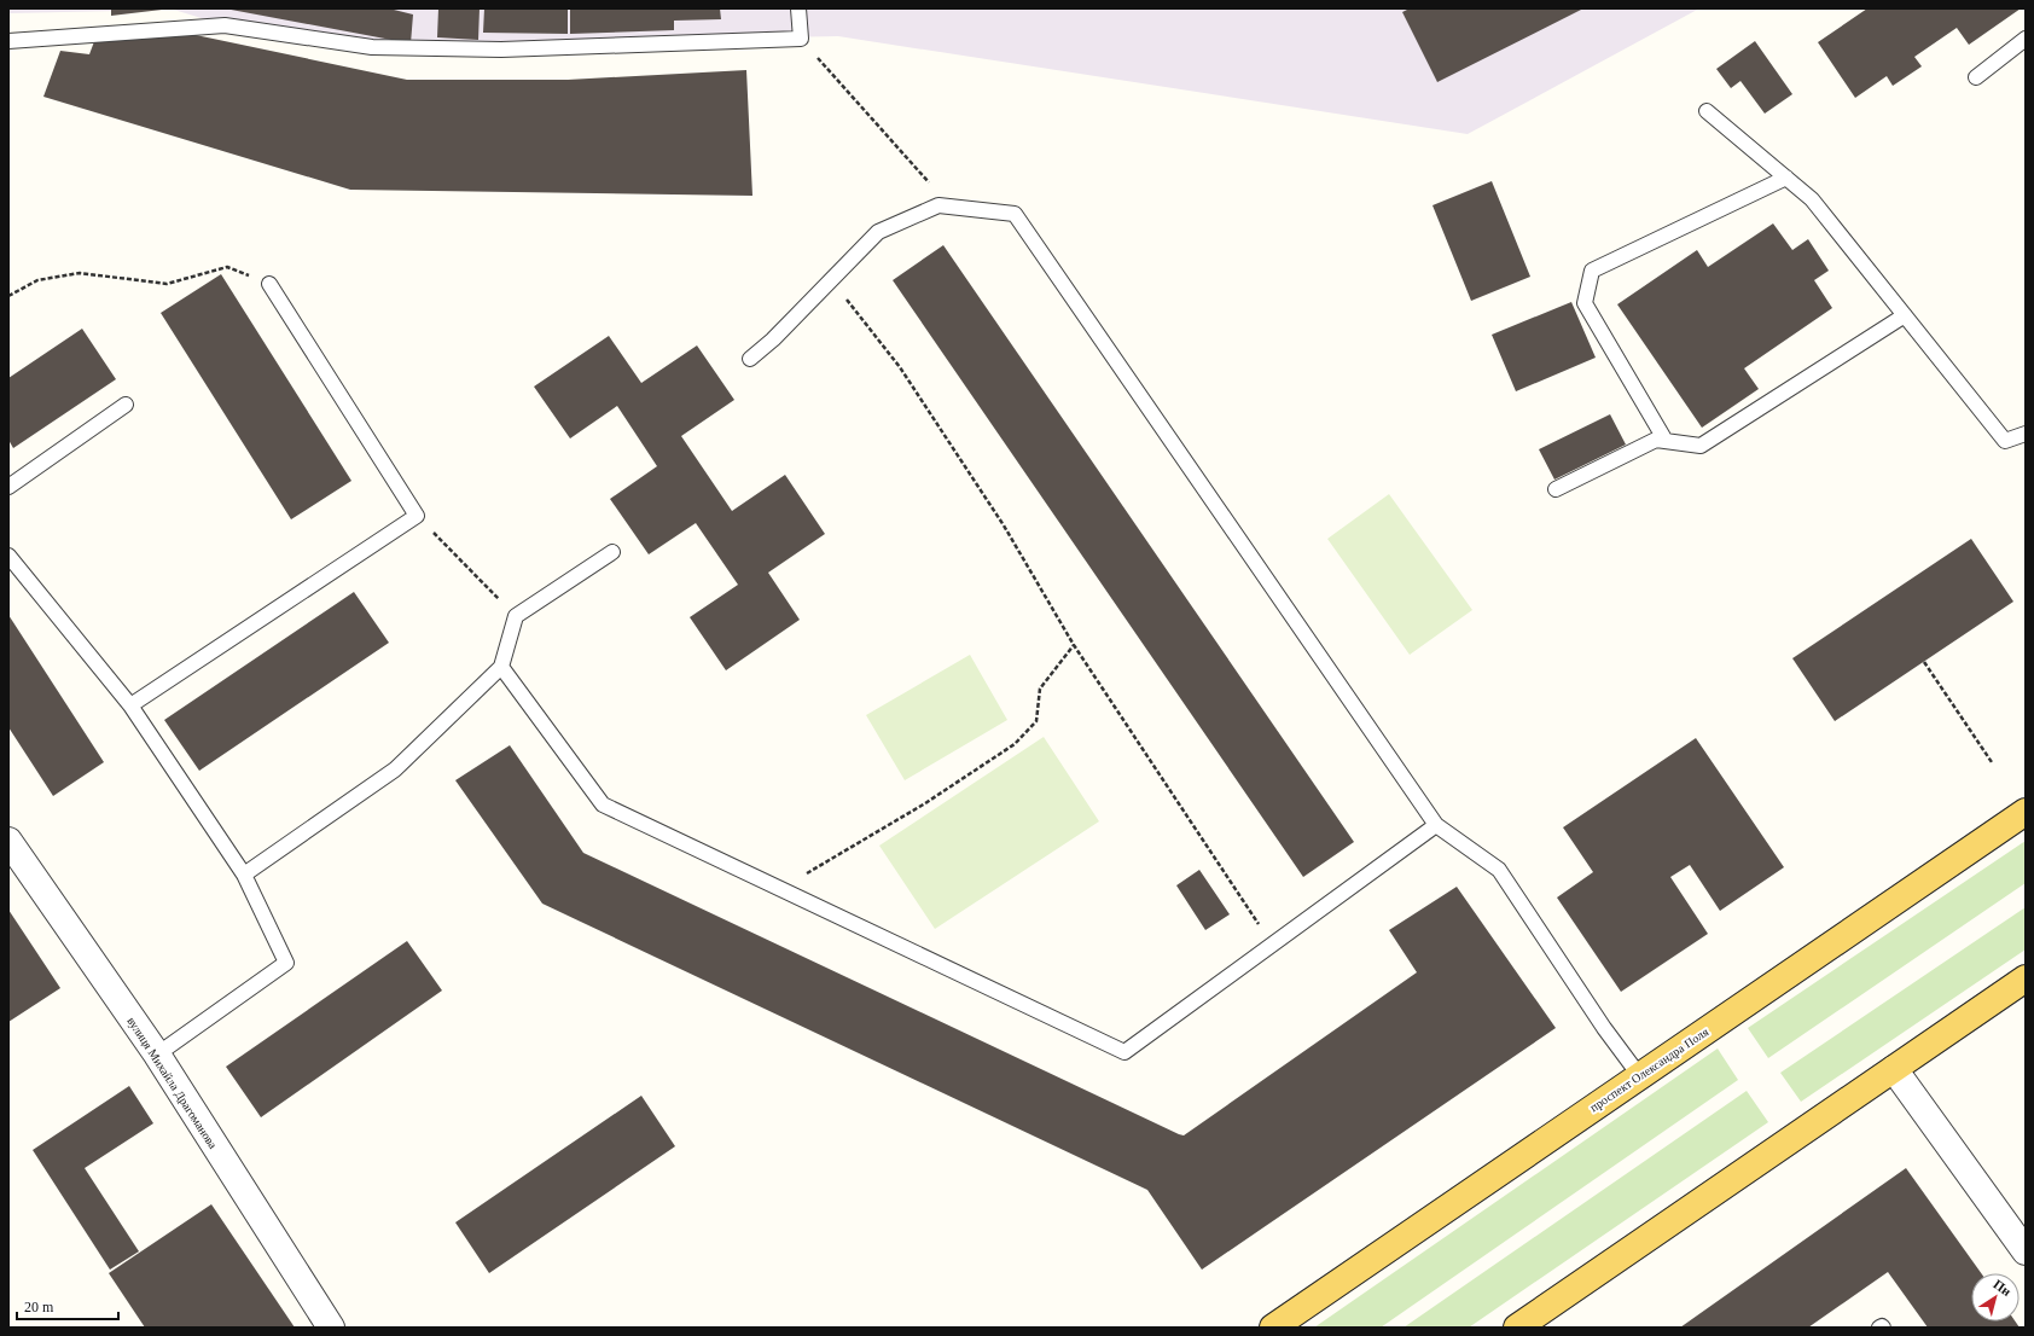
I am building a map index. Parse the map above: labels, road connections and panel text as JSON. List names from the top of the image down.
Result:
{
  "streets": {
    "main road": ["проспект Олександра Поля"],
    "street": ["вулиця Михайла Драгоманова"]
  },
  "scale_bar": "20 m",
  "north": "top right"
}
